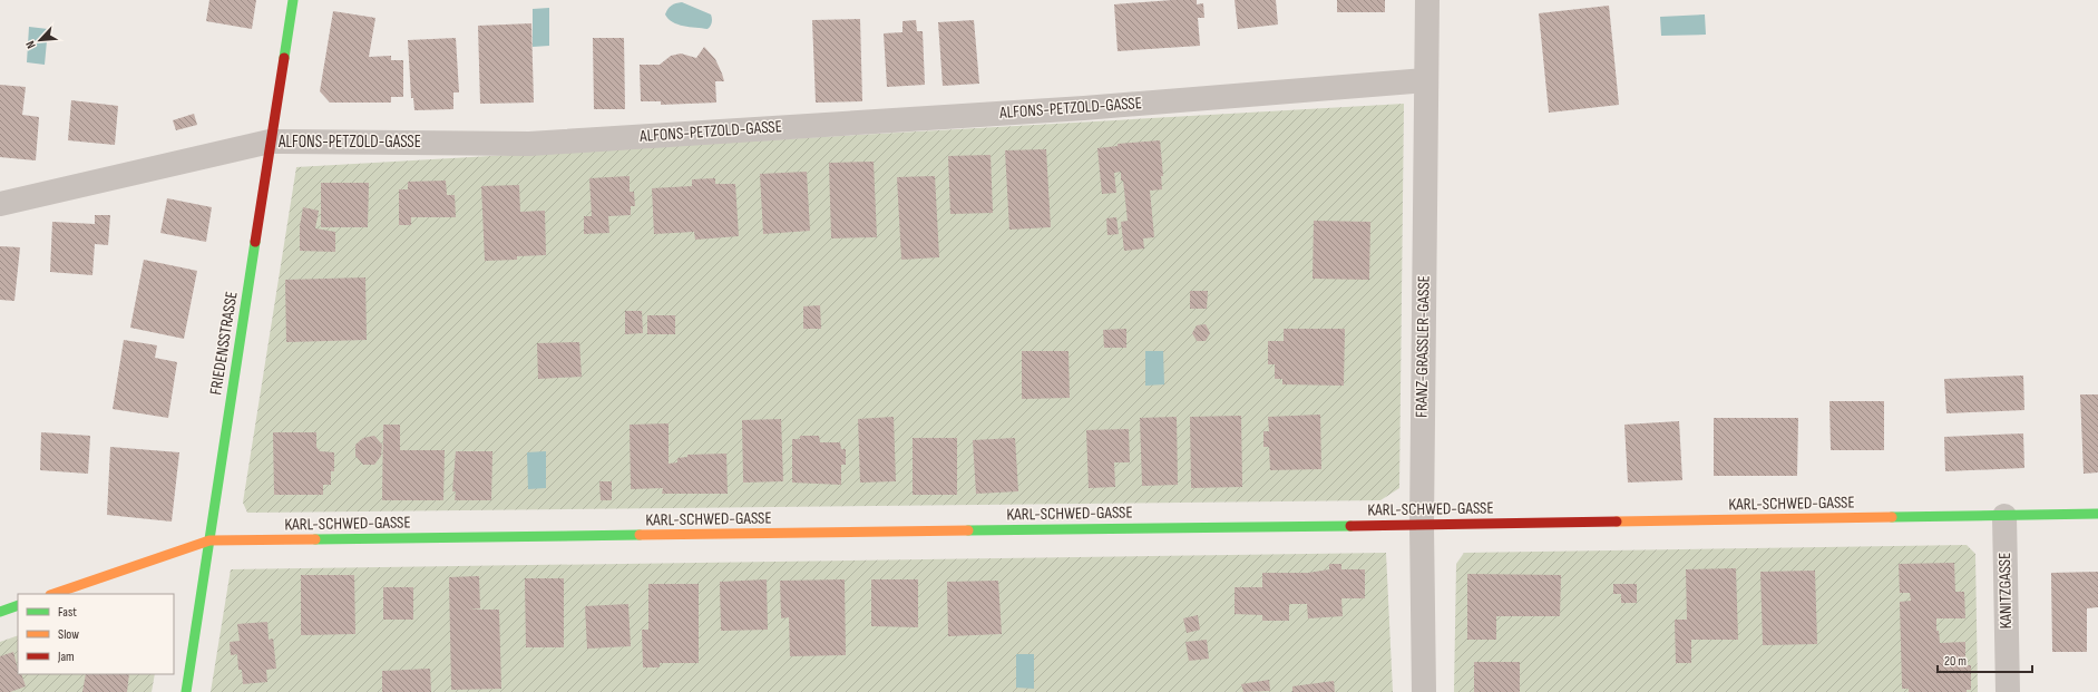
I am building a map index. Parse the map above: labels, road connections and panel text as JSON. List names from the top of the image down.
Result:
{
  "streets": {
    "street": [
      "ALFONS-PETZOLD-GASSE",
      "FRIEDENSSTRASSE",
      "FRANZ-GRASSLER-GASSE",
      "KARL-SCHWED-GASSE",
      "KANITZGASSE"
    ]
  },
  "crossings": [
    ["ALFONS-PETZOLD-GASSE", "FRIEDENSSTRASSE"],
    ["ALFONS-PETZOLD-GASSE", "FRANZ-GRASSLER-GASSE"],
    ["FRIEDENSSTRASSE", "KARL-SCHWED-GASSE"],
    ["FRANZ-GRASSLER-GASSE", "KARL-SCHWED-GASSE"],
    ["KARL-SCHWED-GASSE", "KANITZGASSE"]
  ],
  "legend": ["Fast", "Slow", "Jam"],
  "scale_bar": "20 m",
  "north": "bottom left"
}
